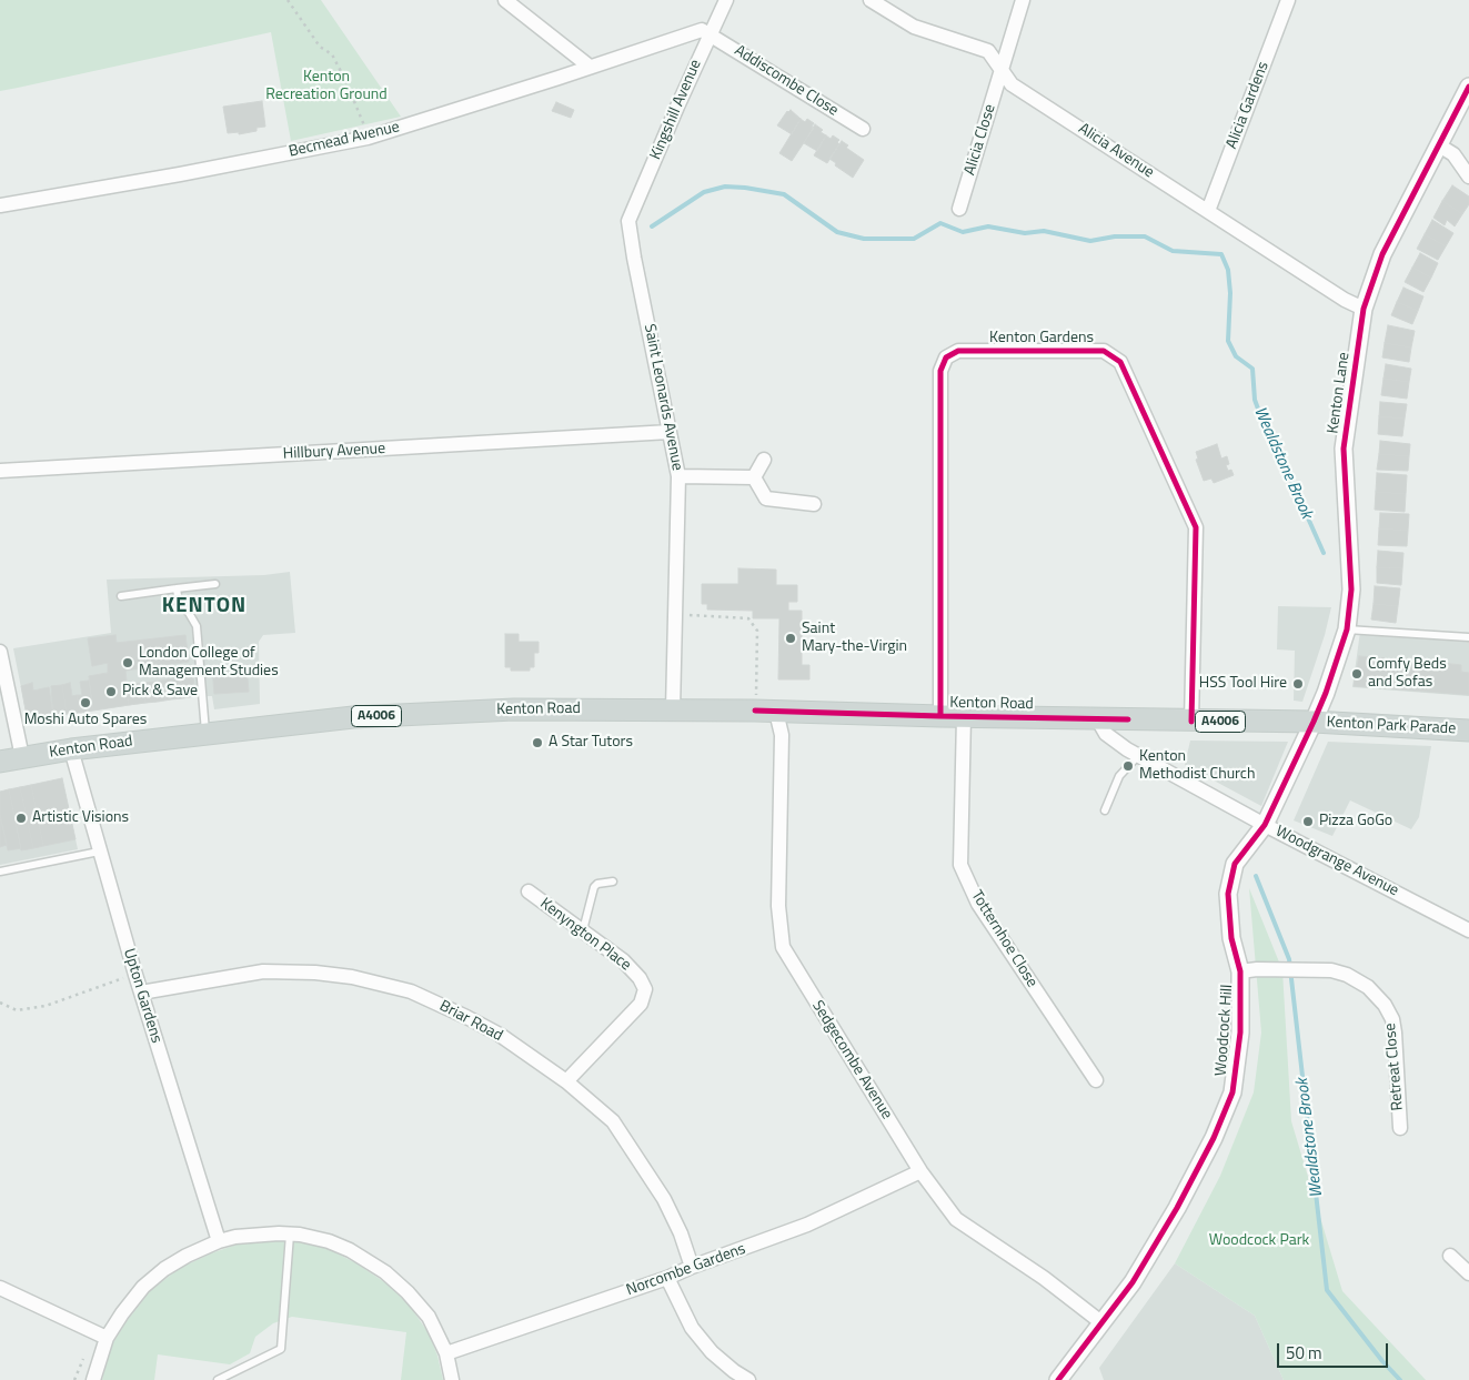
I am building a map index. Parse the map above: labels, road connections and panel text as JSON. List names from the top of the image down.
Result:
{
  "streets": {
    "main road": ["Kenton Road", "A4006", "Kenton Park Parade"],
    "street": [
      "Addiscombe Close",
      "Alicia Gardens",
      "Kingshill Avenue",
      "Becmead Avenue",
      "Alicia Close",
      "Alicia Avenue",
      "Kenton Gardens",
      "Kenton Lane",
      "Saint Leonards Avenue",
      "Hillbury Avenue",
      "Woodgrange Avenue",
      "Kenyngton Place",
      "Totternhoe Close",
      "Upton Gardens",
      "Briar Road",
      "Woodcock Hill",
      "Sedgecombe Avenue",
      "Retreat Close",
      "Norcombe Gardens"
    ]
  },
  "crossings": [
    ["Addiscombe Close", "Kingshill Avenue"],
    ["Addiscombe Close", "Becmead Avenue"],
    ["Alicia Gardens", "Alicia Avenue"],
    ["Kingshill Avenue", "Becmead Avenue"],
    ["Kingshill Avenue", "Saint Leonards Avenue"],
    ["Alicia Close", "Alicia Avenue"],
    ["Alicia Avenue", "Kenton Lane"],
    ["Kenton Gardens", "Kenton Road"],
    ["Kenton Lane", "Kenton Road"],
    ["Kenton Lane", "Kenton Park Parade"],
    ["Kenton Lane", "Woodcock Hill"],
    ["Saint Leonards Avenue", "Hillbury Avenue"],
    ["Saint Leonards Avenue", "Kenton Road"],
    ["Kenton Road", "Kenton Park Parade"],
    ["Kenton Road", "Woodgrange Avenue"],
    ["Kenton Road", "Totternhoe Close"],
    ["Kenton Road", "Upton Gardens"],
    ["Kenton Road", "Woodcock Hill"],
    ["Kenton Road", "Sedgecombe Avenue"],
    ["Kenton Park Parade", "Woodcock Hill"],
    ["Woodgrange Avenue", "Woodcock Hill"],
    ["Kenyngton Place", "Briar Road"],
    ["Upton Gardens", "Briar Road"],
    ["Briar Road", "Norcombe Gardens"],
    ["Woodcock Hill", "Sedgecombe Avenue"],
    ["Woodcock Hill", "Retreat Close"],
    ["Sedgecombe Avenue", "Norcombe Gardens"]
  ],
  "districts": ["KENTON"],
  "water": ["Wealdstone Brook"],
  "parks": ["Kenton Recreation Ground", "Woodcock Park"],
  "places": [
    "Saint Mary-the-Virgin",
    "London College of Management Studies",
    "Comfy Beds and Sofas",
    "HSS Tool Hire",
    "Pick & Save",
    "Moshi Auto Spares",
    "A Star Tutors",
    "Kenton Methodist Church",
    "Artistic Visions",
    "Pizza GoGo"
  ],
  "scale_bar": "50 m"
}
